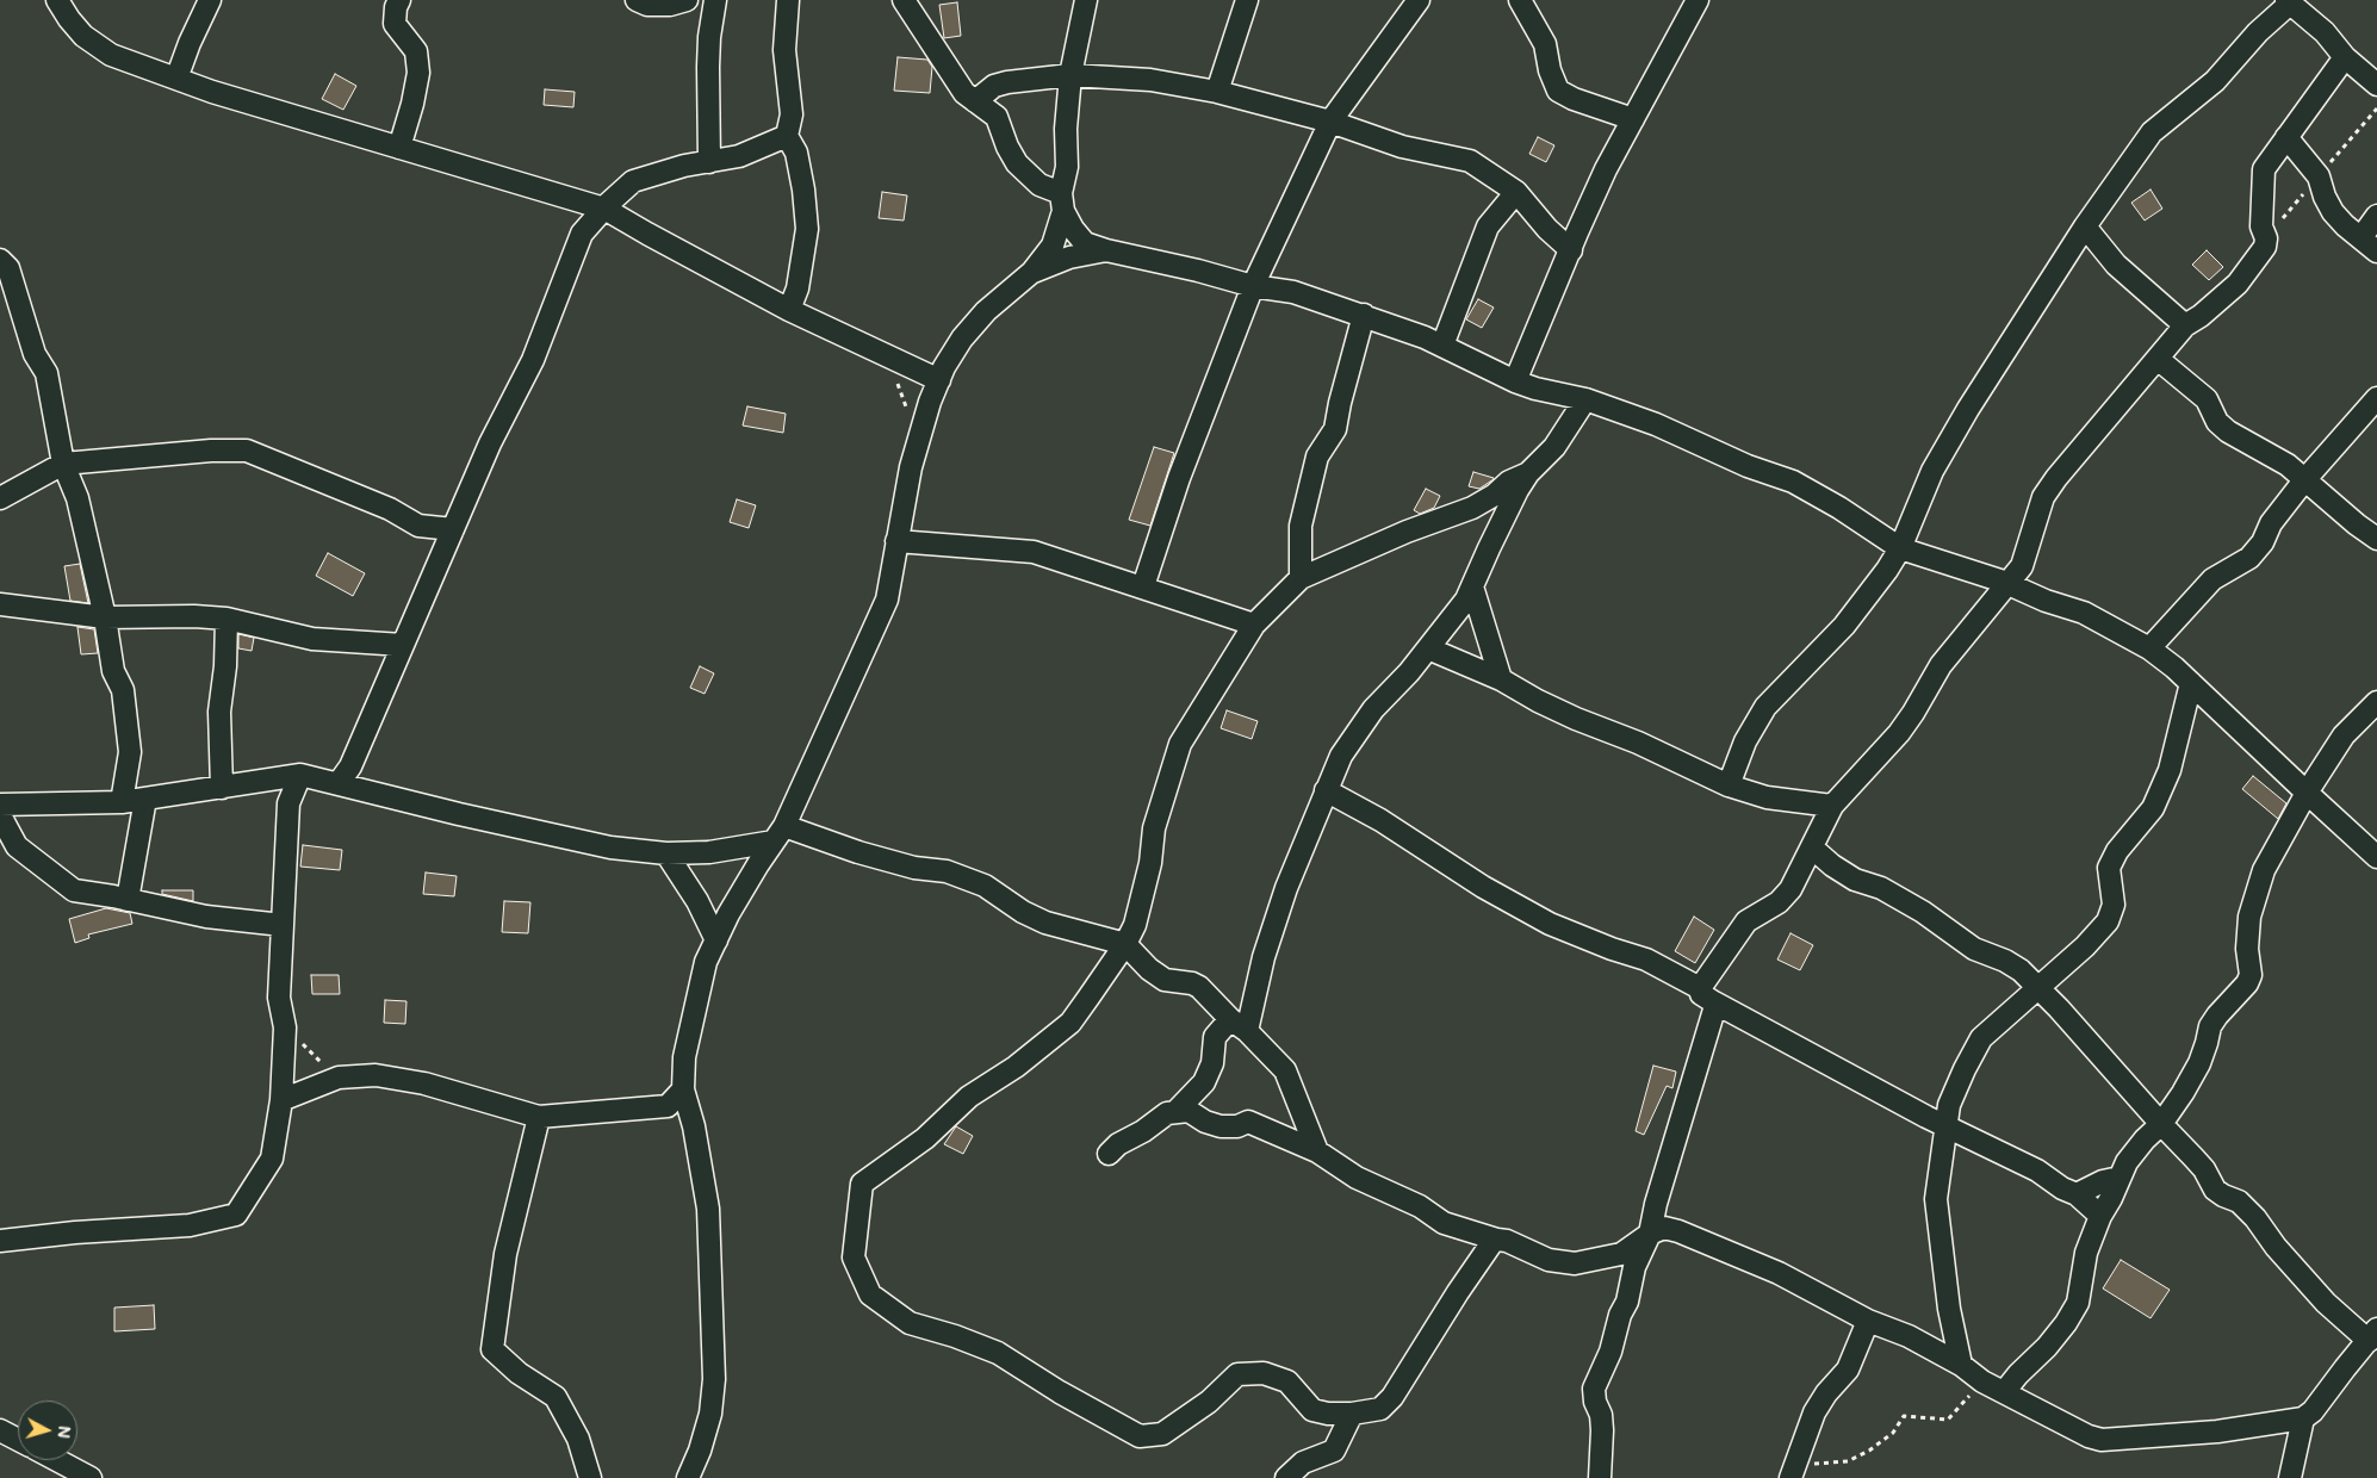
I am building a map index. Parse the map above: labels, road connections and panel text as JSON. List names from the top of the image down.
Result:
{
  "north": "right"
}
